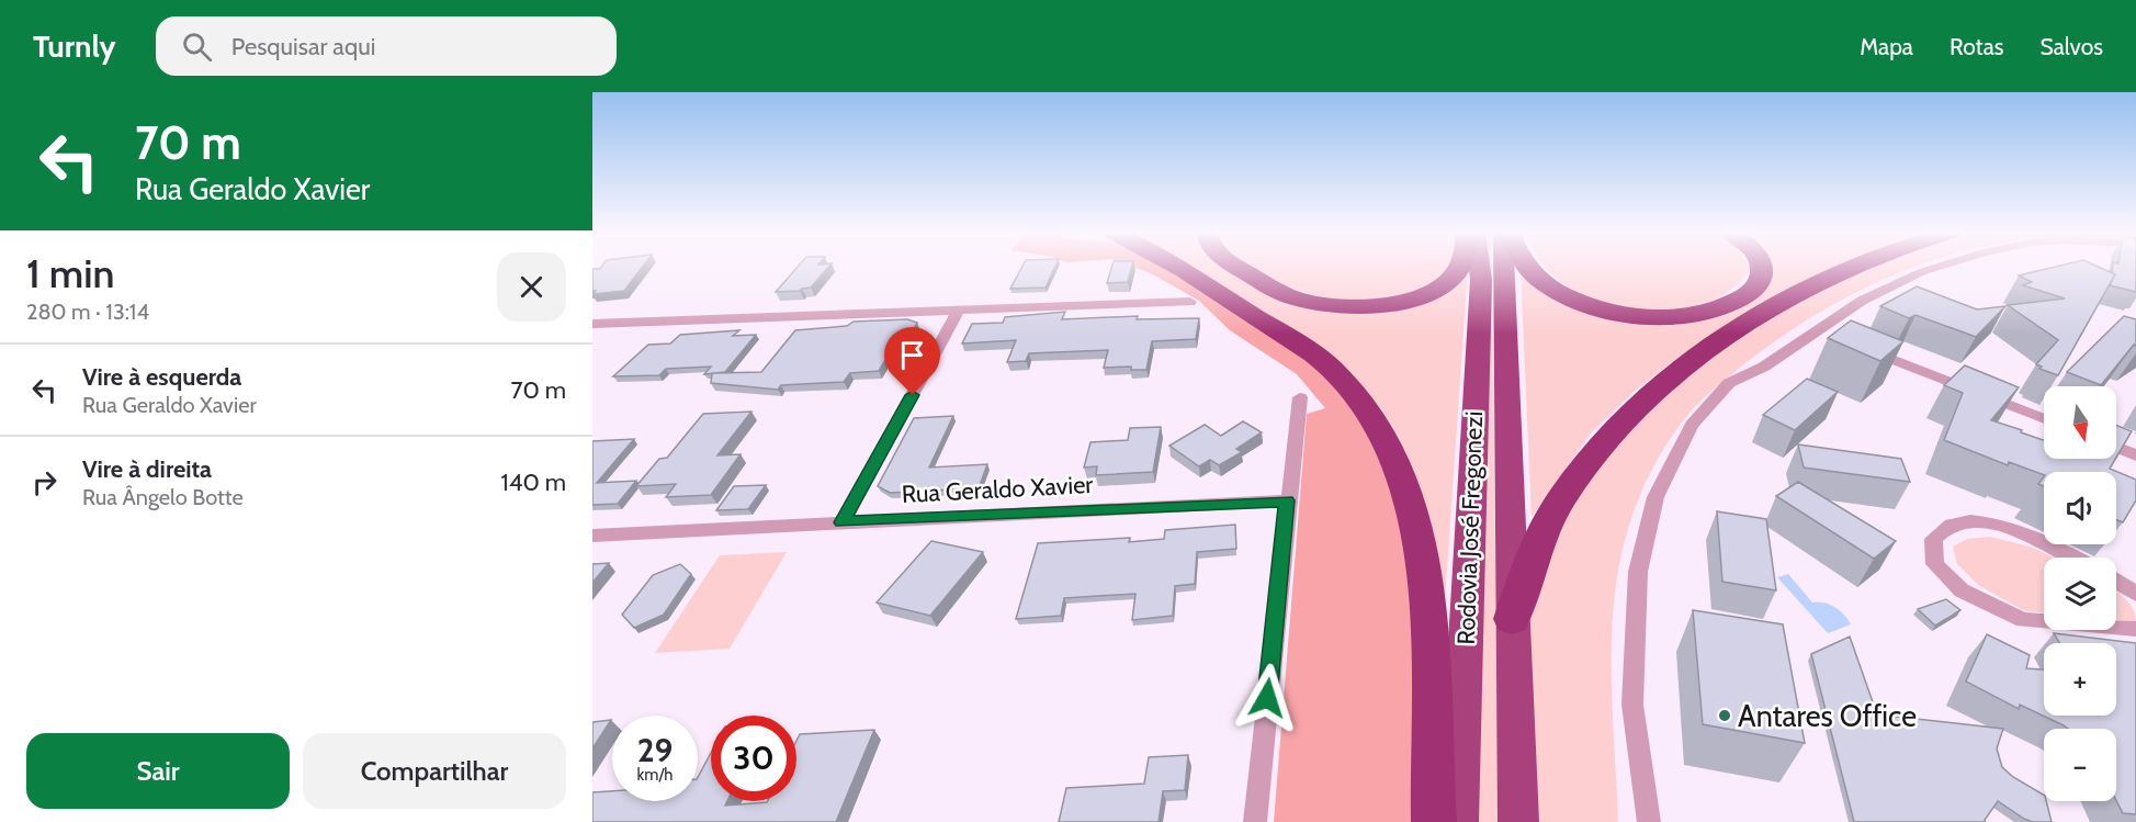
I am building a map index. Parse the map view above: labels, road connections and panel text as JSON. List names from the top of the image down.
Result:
{
  "streets": {
    "highway": ["Rodovia José Fregonezi"],
    "street": ["Rua Geraldo Xavier"]
  },
  "places": ["Antares Office"],
  "north": "bottom",
  "page": {
    "header": "Turnly",
    "search": "Pesquisar aqui",
    "nav": ["Mapa", "Rotas", "Salvos"],
    "turn": ["70 m", "Rua Geraldo Xavier"],
    "heading": ["1 min", "280 m · 13:14"],
    "list": [
      {
        "name": "Vire à esquerda",
        "note": "Rua Geraldo Xavier",
        "value": "70 m"
      },
      {
        "name": "Vire à direita",
        "note": "Rua Ângelo Botte",
        "value": "140 m"
      }
    ],
    "map_buttons": ["+", "−"],
    "speed": "29 km/h",
    "limit": "30",
    "buttons": ["Sair", "Compartilhar"]
  }
}
